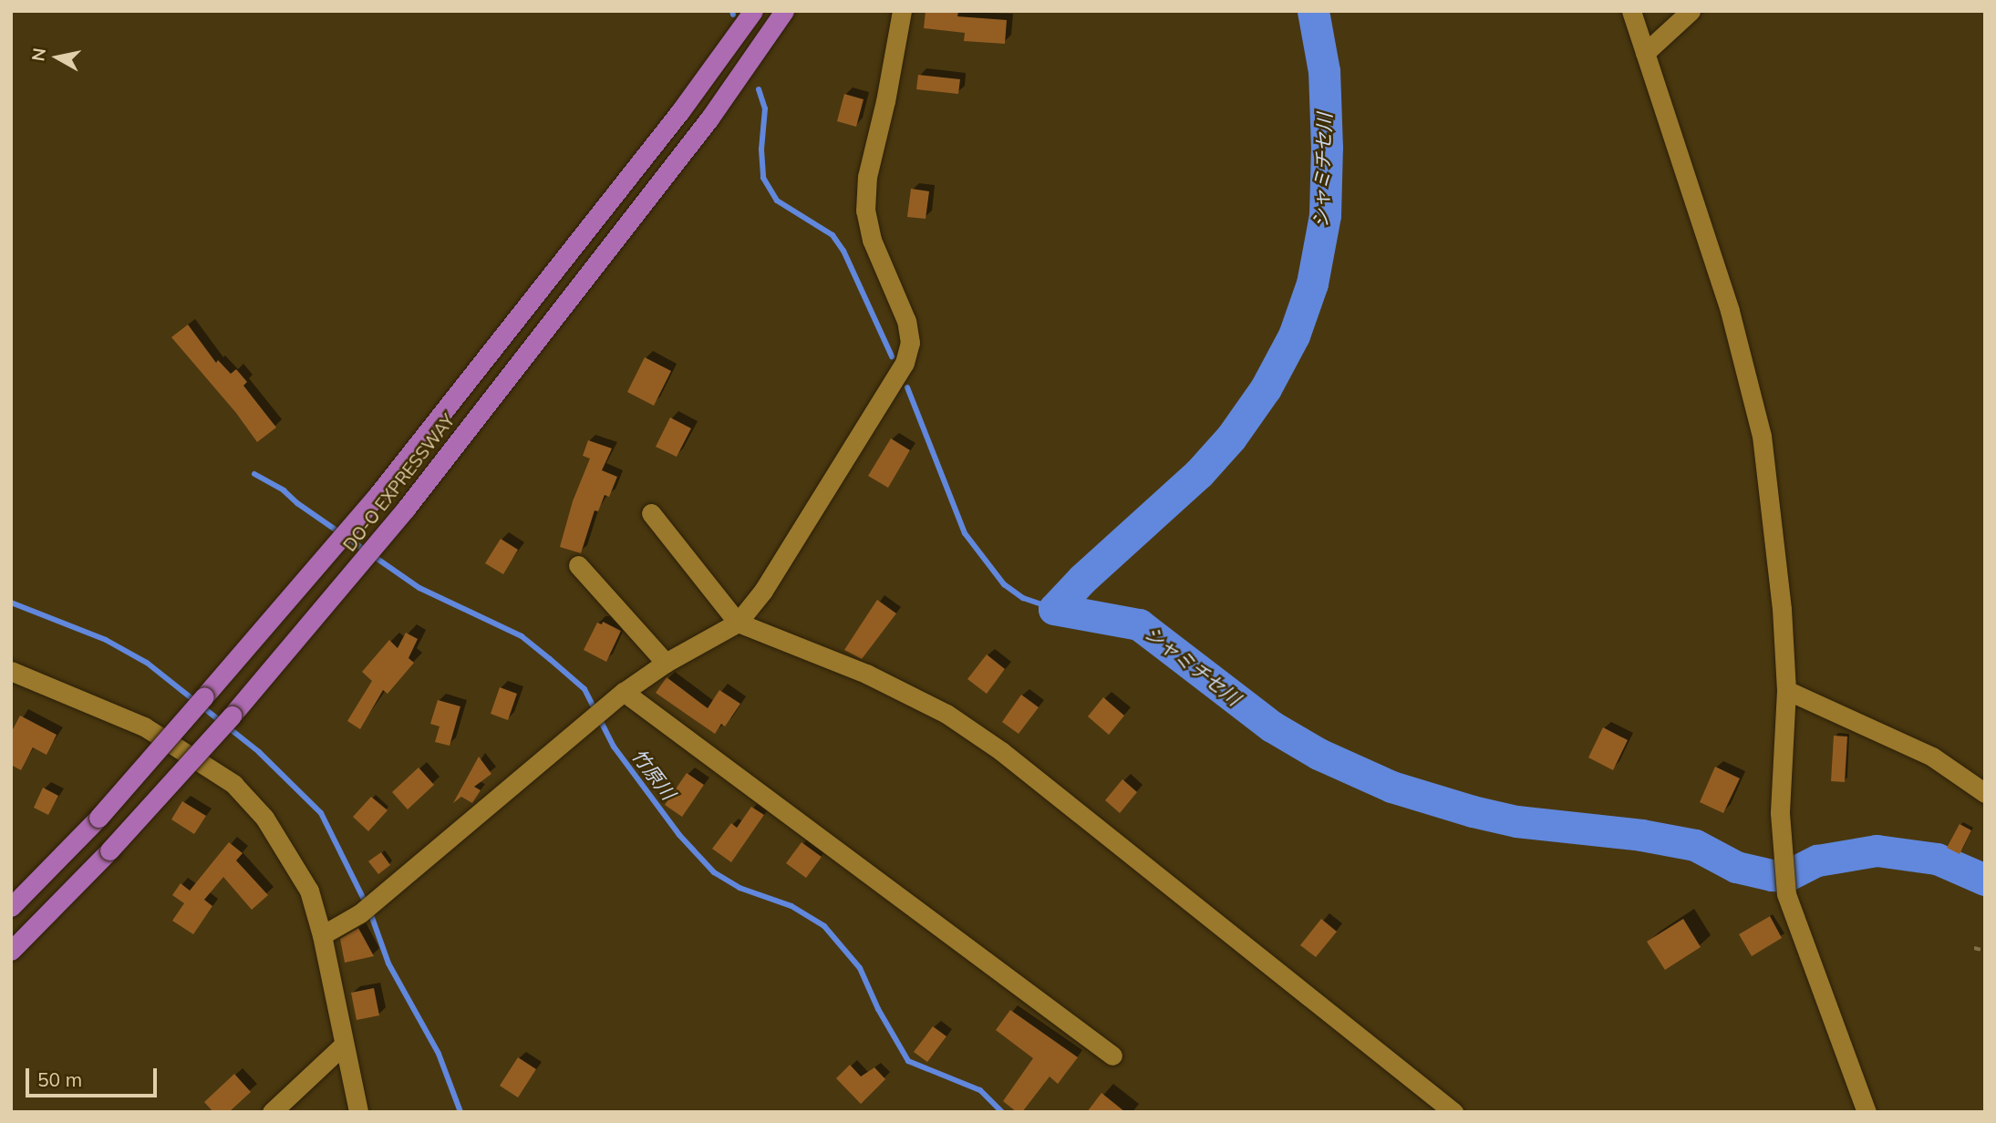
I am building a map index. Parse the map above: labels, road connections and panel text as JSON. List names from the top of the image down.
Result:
{
  "streets": {
    "highway": ["DO-O EXPRESSWAY"]
  },
  "water": ["シャミチセ川", "竹原川"],
  "scale_bar": "50 m",
  "north": "left"
}
